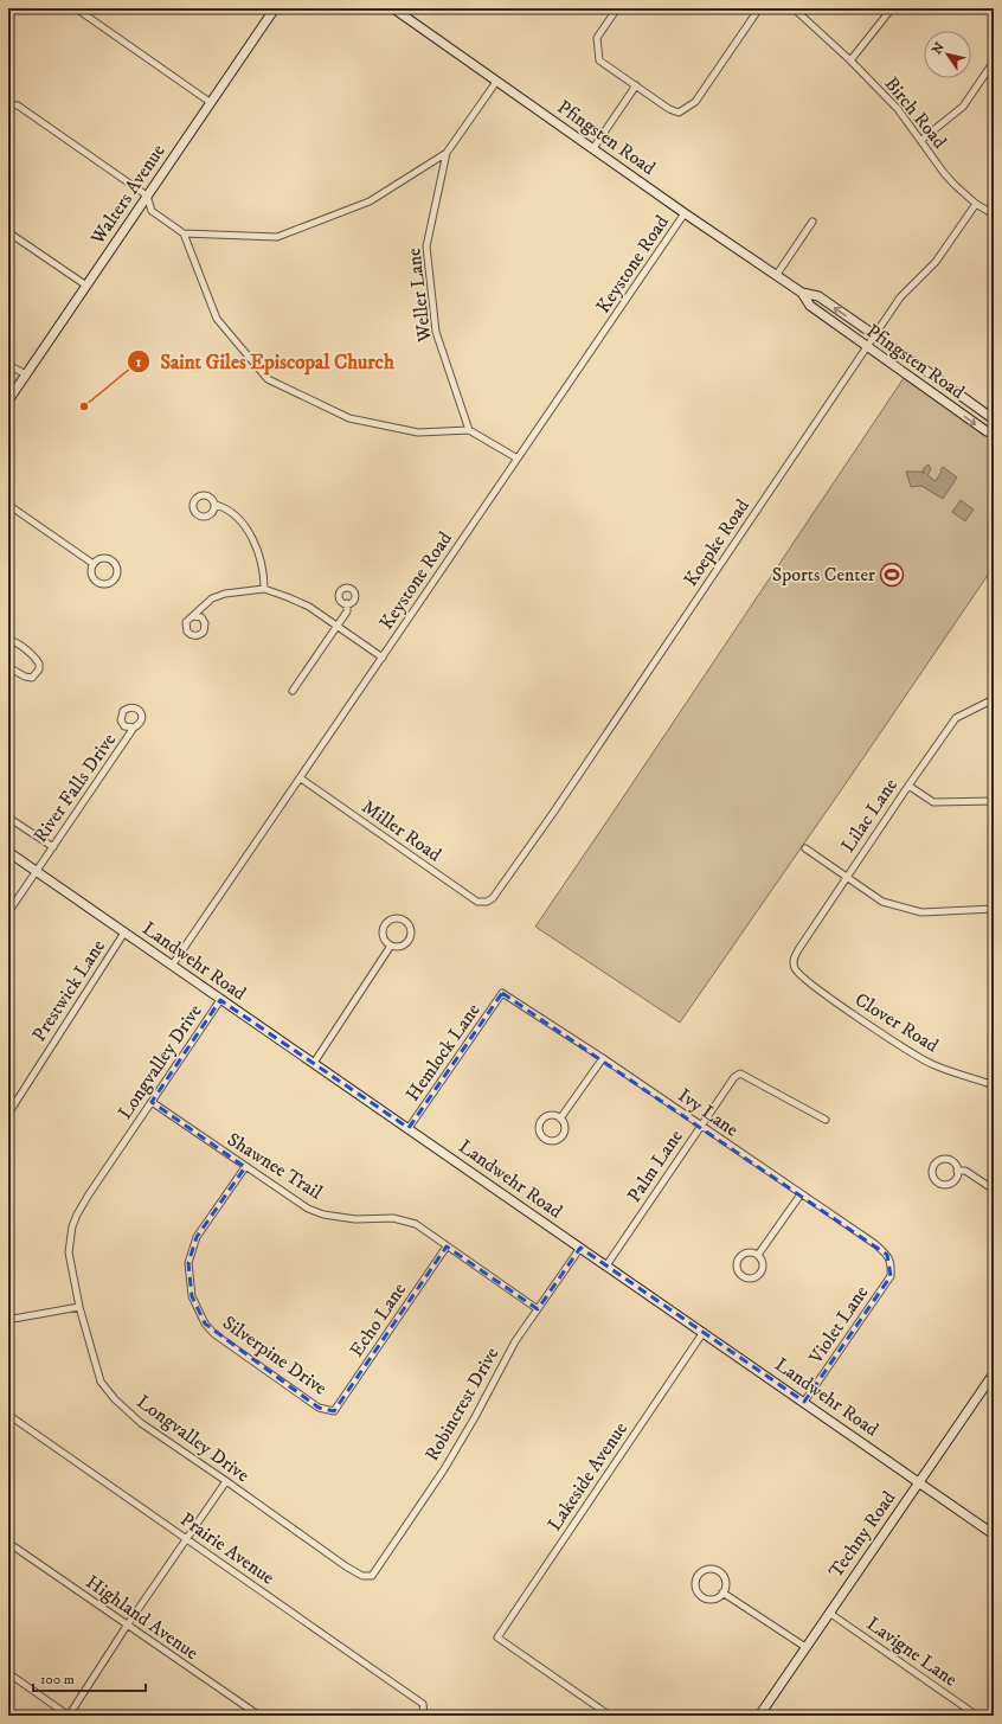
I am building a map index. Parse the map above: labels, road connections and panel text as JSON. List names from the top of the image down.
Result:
{
  "streets": {
    "main road": [
      "Pfingsten Road",
      "Walters Avenue",
      "Landwehr Road",
      "Techny Road"
    ],
    "street": [
      "Birch Road",
      "Keystone Road",
      "Weller Lane",
      "Koepke Road",
      "River Falls Drive",
      "Lilac Lane",
      "Miller Road",
      "Prestwick Lane",
      "Clover Road",
      "Hemlock Lane",
      "Longvalley Drive",
      "Ivy Lane",
      "Shawnee Trail",
      "Palm Lane",
      "Echo Lane",
      "Violet Lane",
      "Silverpine Drive",
      "Robincrest Drive",
      "Lakeside Avenue",
      "Prairie Avenue",
      "Highland Avenue",
      "Lavigne Lane"
    ]
  },
  "crossings": [
    ["Birch Road", "Koepke Road"],
    ["Pfingsten Road", "Keystone Road"],
    ["Pfingsten Road", "Koepke Road"],
    ["Keystone Road", "Miller Road"],
    ["Keystone Road", "Landwehr Road"],
    ["Koepke Road", "Miller Road"],
    ["River Falls Drive", "Landwehr Road"],
    ["Lilac Lane", "Clover Road"],
    ["Landwehr Road", "Prestwick Lane"],
    ["Landwehr Road", "Hemlock Lane"],
    ["Landwehr Road", "Longvalley Drive"],
    ["Landwehr Road", "Palm Lane"],
    ["Landwehr Road", "Violet Lane"],
    ["Landwehr Road", "Robincrest Drive"],
    ["Landwehr Road", "Lakeside Avenue"],
    ["Landwehr Road", "Techny Road"],
    ["Hemlock Lane", "Ivy Lane"],
    ["Longvalley Drive", "Shawnee Trail"],
    ["Longvalley Drive", "Robincrest Drive"],
    ["Ivy Lane", "Palm Lane"],
    ["Ivy Lane", "Violet Lane"],
    ["Shawnee Trail", "Echo Lane"],
    ["Shawnee Trail", "Silverpine Drive"],
    ["Shawnee Trail", "Robincrest Drive"],
    ["Echo Lane", "Silverpine Drive"],
    ["Techny Road", "Lavigne Lane"]
  ],
  "places": {
    "other": ["Saint Giles Episcopal Church"],
    "sports": ["Sports Center"]
  },
  "scale_bar": "100 m",
  "north": "top left"
}
